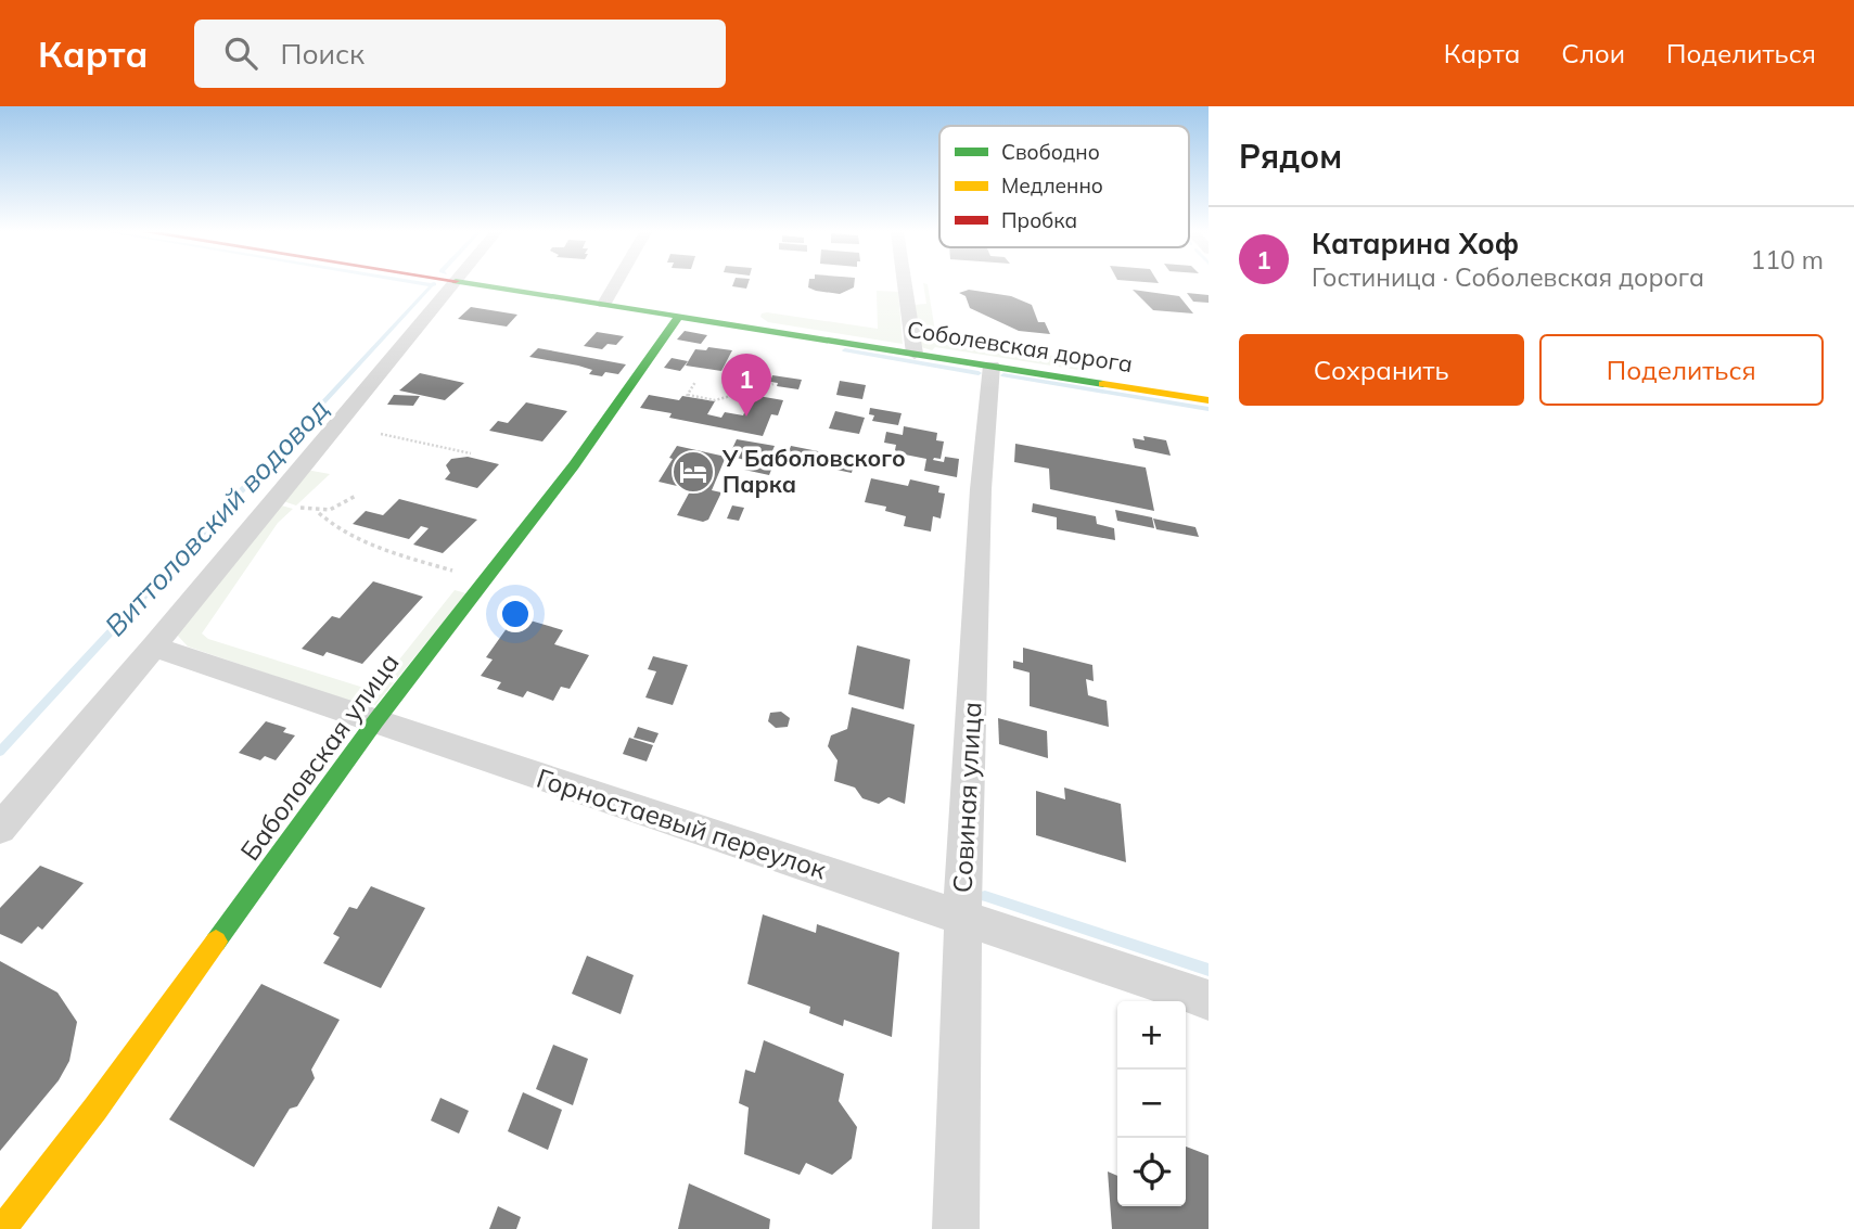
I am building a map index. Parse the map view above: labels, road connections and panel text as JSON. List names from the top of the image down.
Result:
{
  "streets": {
    "street": [
      "Соболевская дорога",
      "Баболовская улица",
      "Совиная улица",
      "Горностаевый переулок"
    ]
  },
  "crossings": [
    ["Соболевская дорога", "Баболовская улица"],
    ["Соболевская дорога", "Совиная улица"],
    ["Баболовская улица", "Горностаевый переулок"],
    ["Совиная улица", "Горностаевый переулок"]
  ],
  "water": ["Виттоловский водовод"],
  "places": {
    "hotel": ["У Баболовского Парка"]
  },
  "legend": ["Свободно", "Медленно", "Пробка"],
  "page": {
    "header": "Карта",
    "search": "Поиск",
    "nav": ["Карта", "Слои", "Поделиться"],
    "heading": "Рядом",
    "list": [
      {
        "mark": "1",
        "name": "Катарина Хоф",
        "note": "Гостиница · Соболевская дорога",
        "value": "110 m"
      }
    ],
    "buttons": ["Сохранить", "Поделиться"],
    "pins": "1",
    "map_buttons": ["+", "−"]
  }
}
